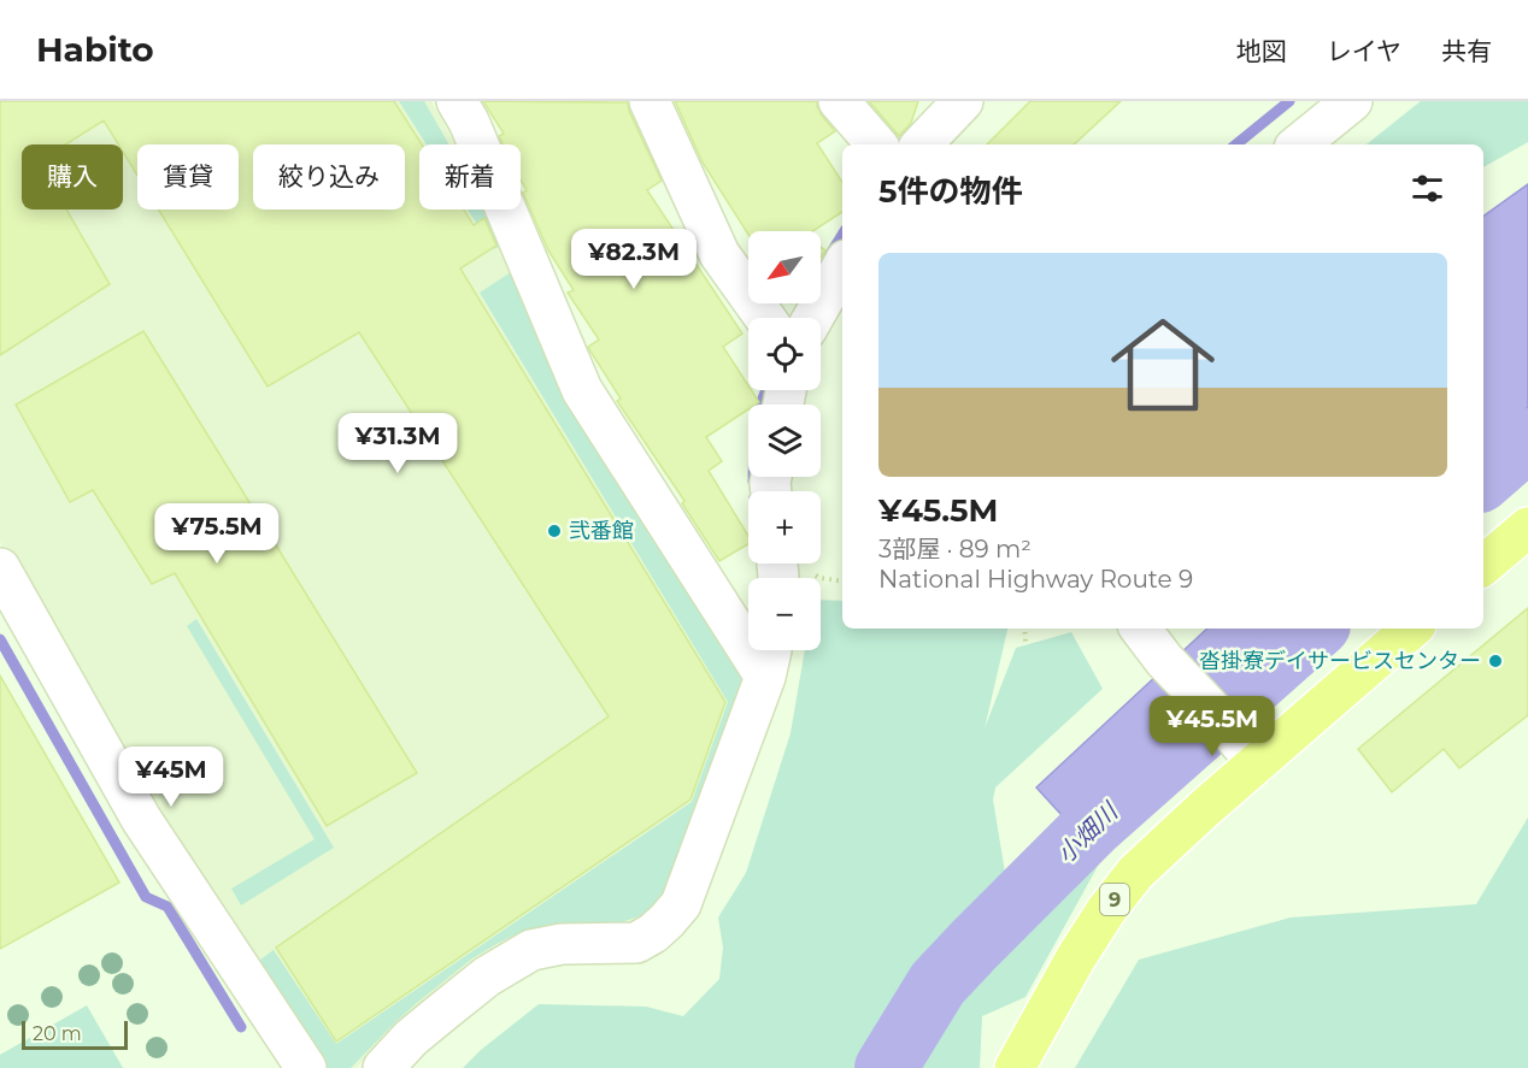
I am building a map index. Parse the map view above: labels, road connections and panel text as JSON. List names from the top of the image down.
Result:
{
  "streets": {
    "highway": ["9"]
  },
  "water": ["小畑川"],
  "places": ["弐番館", "沓掛寮デイサービスセンター"],
  "scale_bar": "20 m",
  "north": "bottom left",
  "page": {
    "header": "Habito",
    "nav": ["地図", "レイヤ", "共有"],
    "chip": [
      "購入",
      "賃貸",
      "絞り込み",
      "新着"
    ],
    "heading": "5件の物件",
    "price": [
      "¥82.3M",
      "¥31.3M",
      "¥75.5M",
      "¥45.5M",
      "¥45M"
    ],
    "map_buttons": ["+", "−"],
    "list": [
      {
        "name": "¥45.5M",
        "note": "3部屋 · 89 m² · National Highway Route 9"
      }
    ],
    "scale": "20 m"
  }
}
